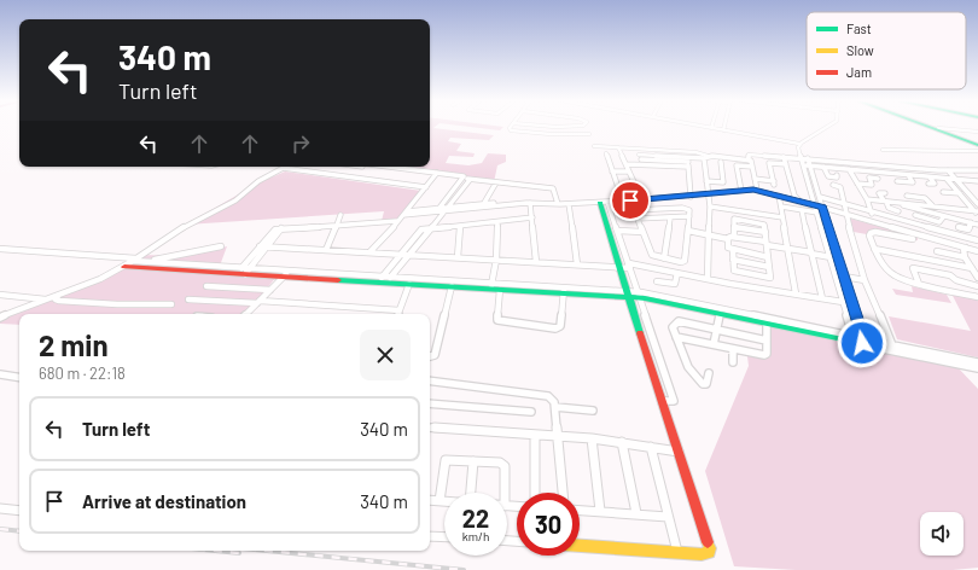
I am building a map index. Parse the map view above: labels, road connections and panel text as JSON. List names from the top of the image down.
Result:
{
  "legend": ["Fast", "Slow", "Jam"],
  "page": {
    "turn": ["340 m", "Turn left"],
    "heading": ["2 min", "680 m · 22:18"],
    "list": [
      {
        "name": "Turn left",
        "value": "340 m"
      },
      {
        "name": "Arrive at destination",
        "value": "340 m"
      }
    ],
    "speed": "22 km/h",
    "limit": "30"
  }
}
